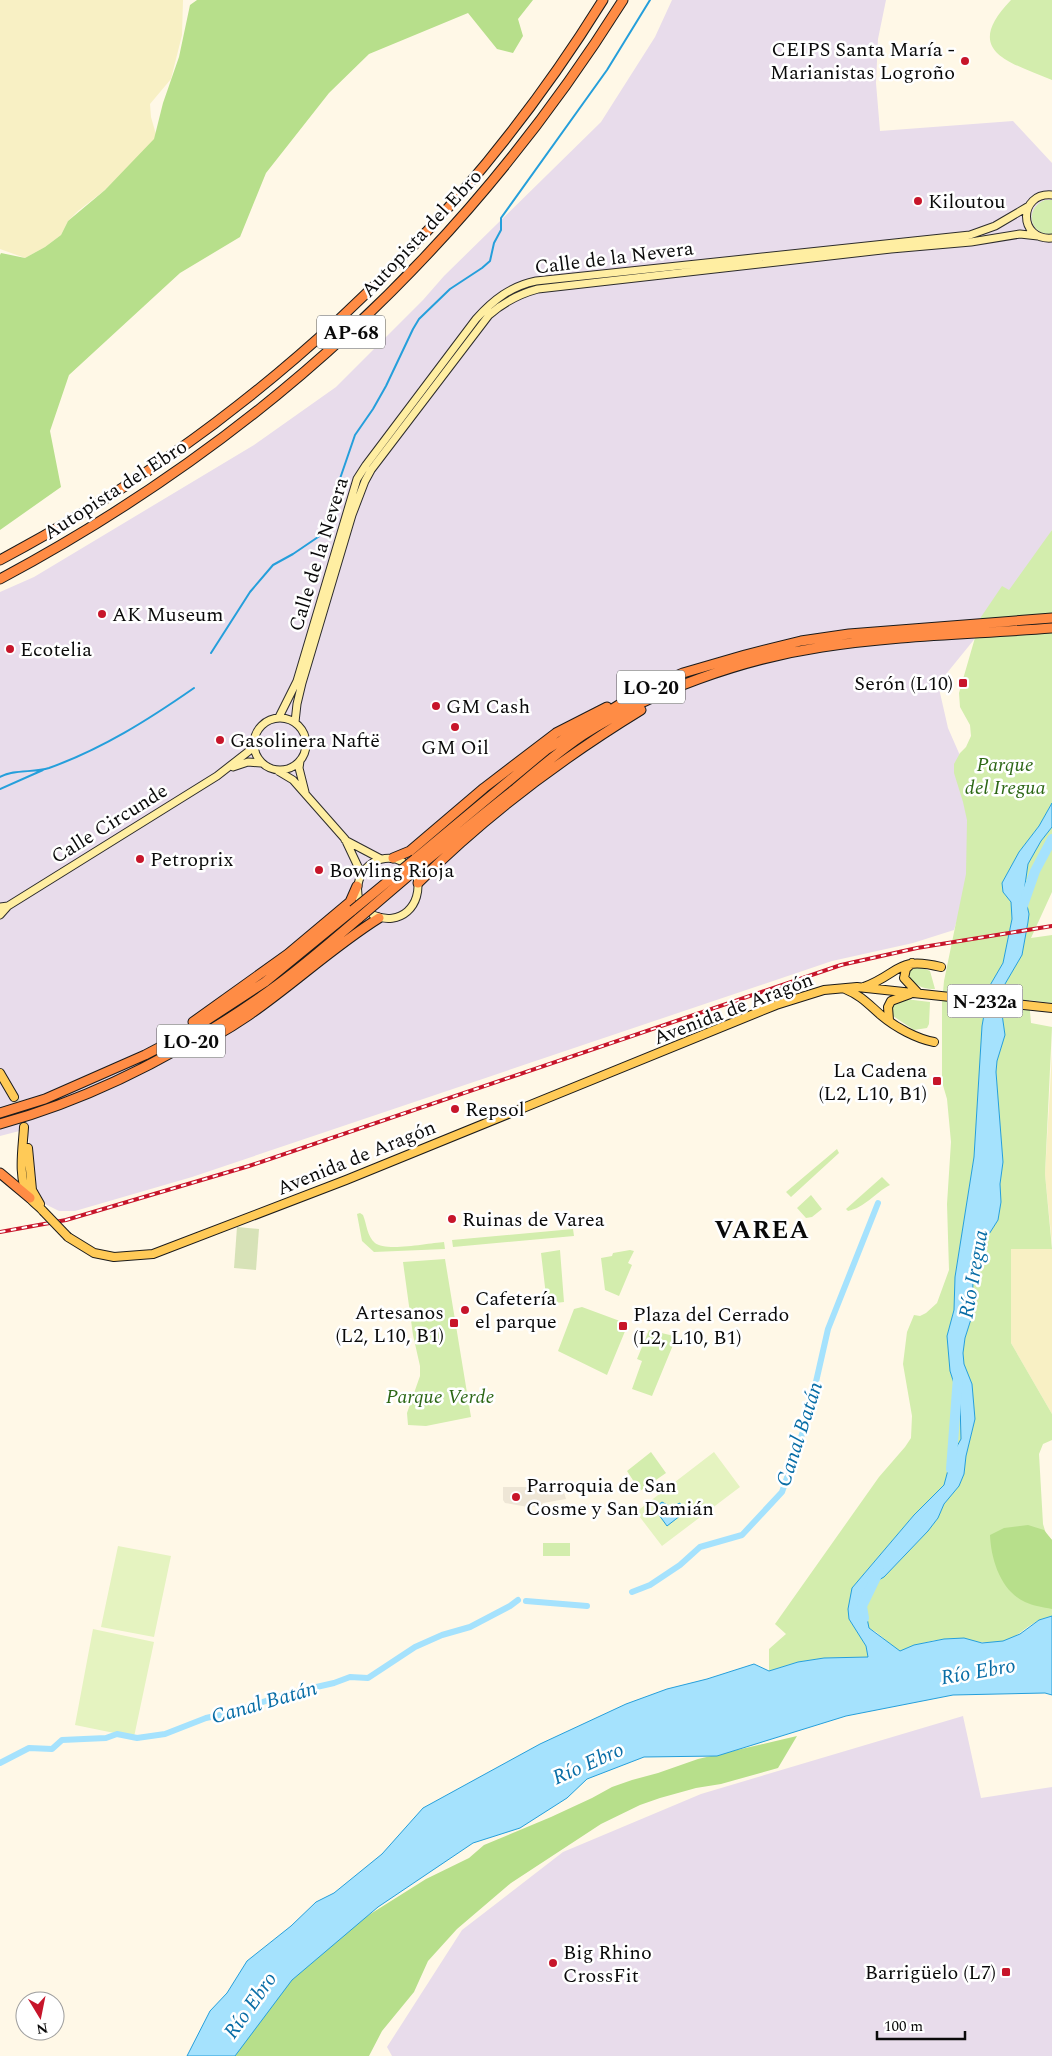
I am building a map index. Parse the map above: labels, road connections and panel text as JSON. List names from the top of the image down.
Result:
{
  "streets": {
    "highway": ["Autopista del Ebro", "AP-68", "LO-20"],
    "main road": [
      "Calle de la Nevera",
      "Calle Circunde",
      "N-232a",
      "Avenida de Aragón"
    ]
  },
  "crossings": [
    ["Calle de la Nevera", "Calle Circunde"],
    ["N-232a", "Avenida de Aragón"]
  ],
  "districts": ["VAREA"],
  "water": ["Río Iregua", "Canal Batán", "Río Ebro"],
  "parks": ["Parque del Iregua", "Parque Verde"],
  "places": {
    "other": [
      "CEIPS Santa María - Marianistas Logroño",
      "Kiloutou",
      "AK Museum",
      "Ecotelia",
      "GM Cash",
      "GM Oil",
      "Gasolinera Naftë",
      "Petroprix",
      "Bowling Rioja",
      "Repsol",
      "Ruinas de Varea",
      "Cafetería el parque",
      "Parroquia de San Cosme y San Damián",
      "Big Rhino CrossFit"
    ],
    "transit": [
      "Serón (L10)",
      "La Cadena (L2, L10, B1)",
      "Artesanos (L2, L10, B1)",
      "Plaza del Cerrado (L2, L10, B1)",
      "Barrigüelo (L7)"
    ]
  },
  "scale_bar": "100 m",
  "north": "bottom"
}
